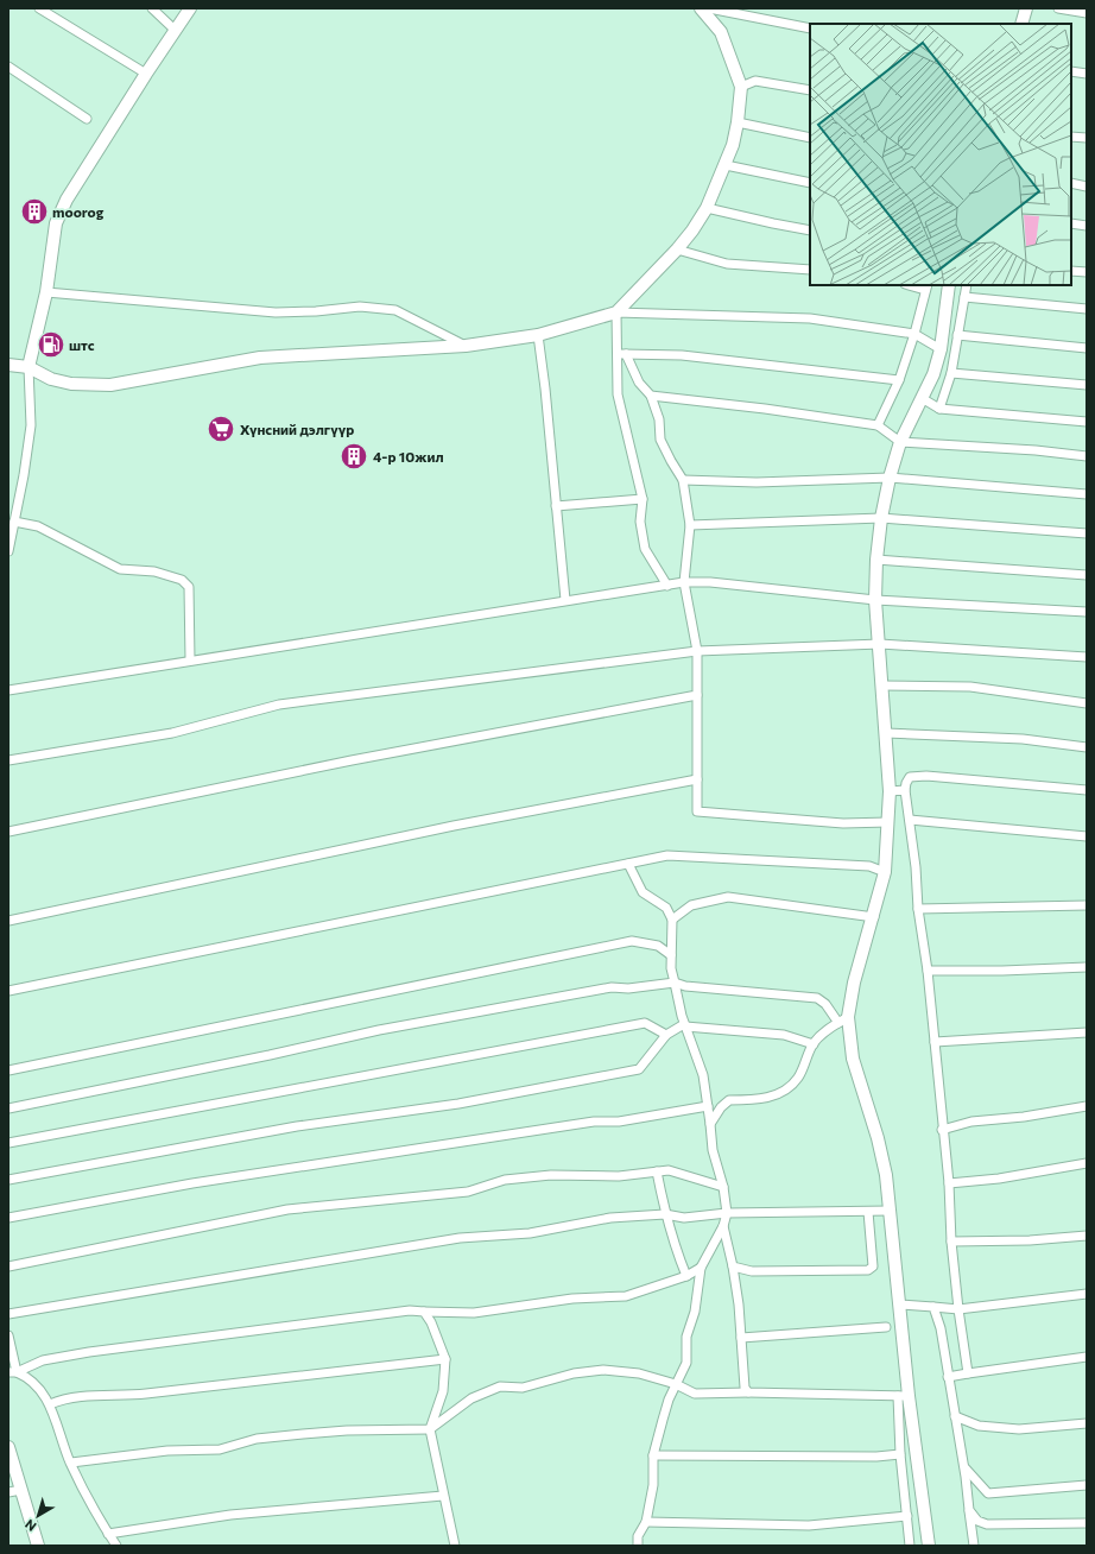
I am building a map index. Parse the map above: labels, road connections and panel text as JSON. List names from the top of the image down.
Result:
{
  "places": {
    "building": ["moorog", "4-р 10жил"],
    "fuel station": ["штс"],
    "supermarket": ["Хүнсний дэлгүүр"]
  },
  "north": "bottom left"
}
